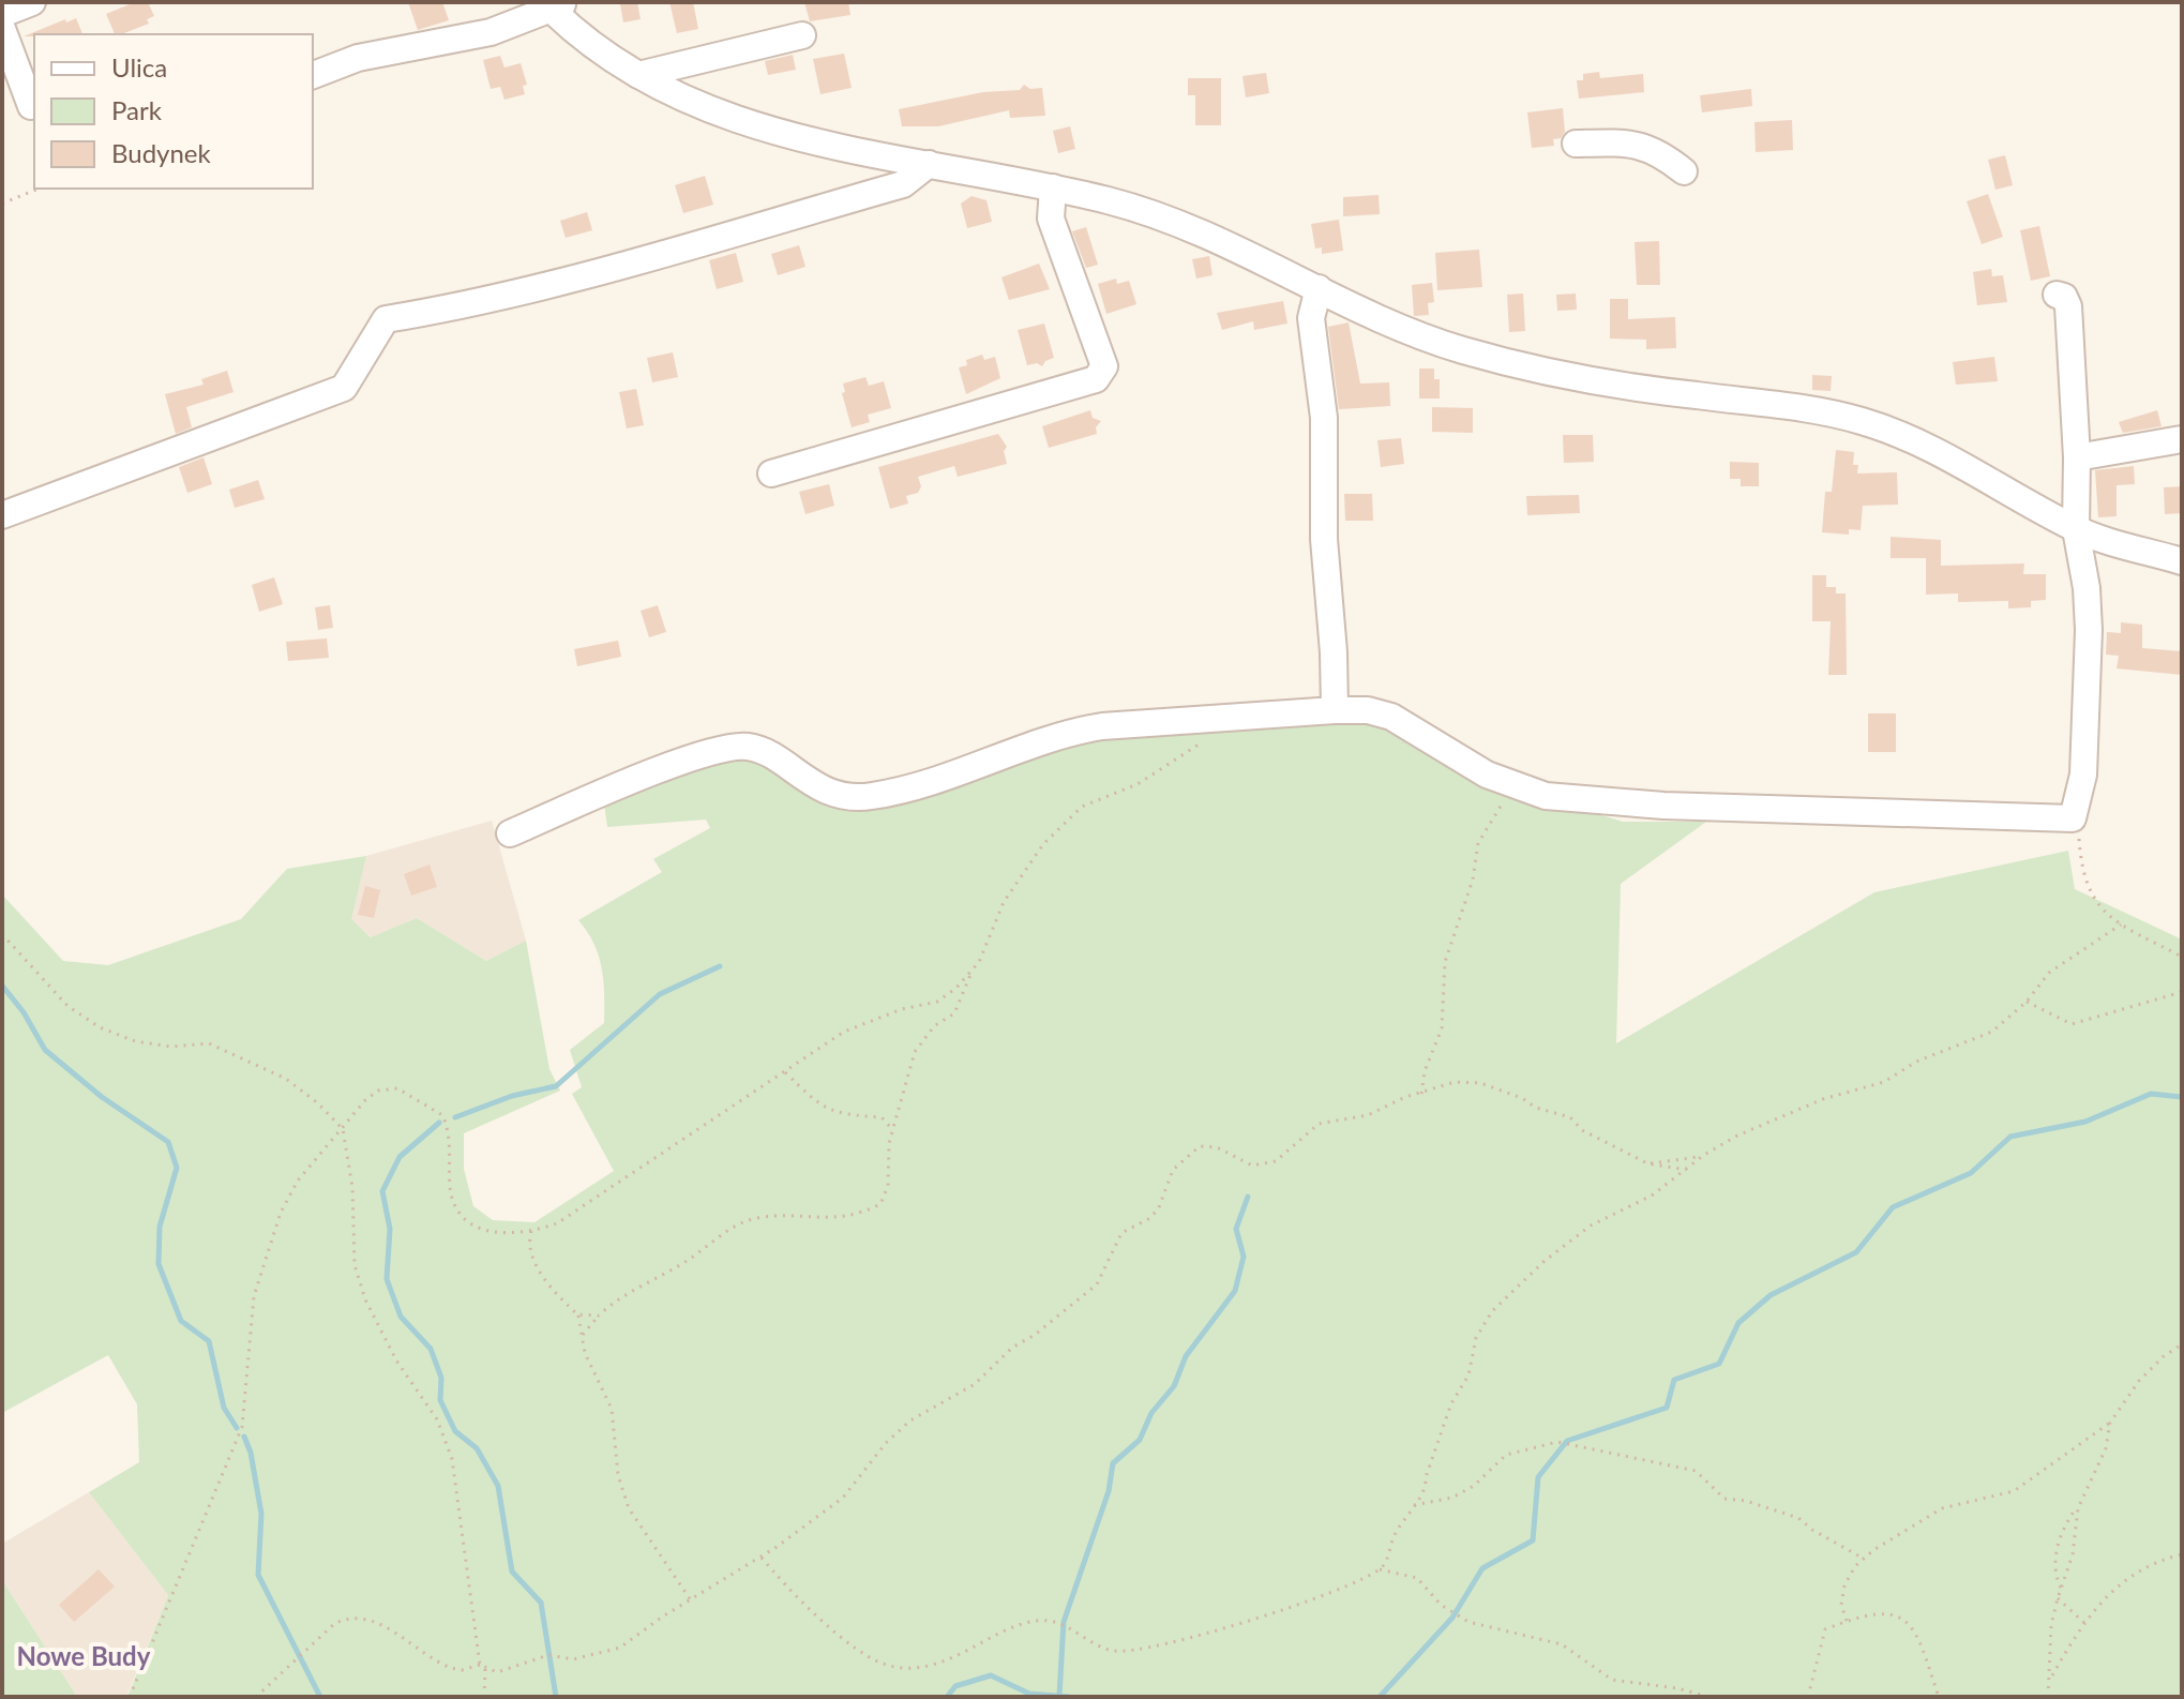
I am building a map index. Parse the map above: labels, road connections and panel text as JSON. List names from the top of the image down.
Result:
{
  "districts": ["Nowe Budy"],
  "legend": ["Ulica", "Park", "Budynek"]
}
